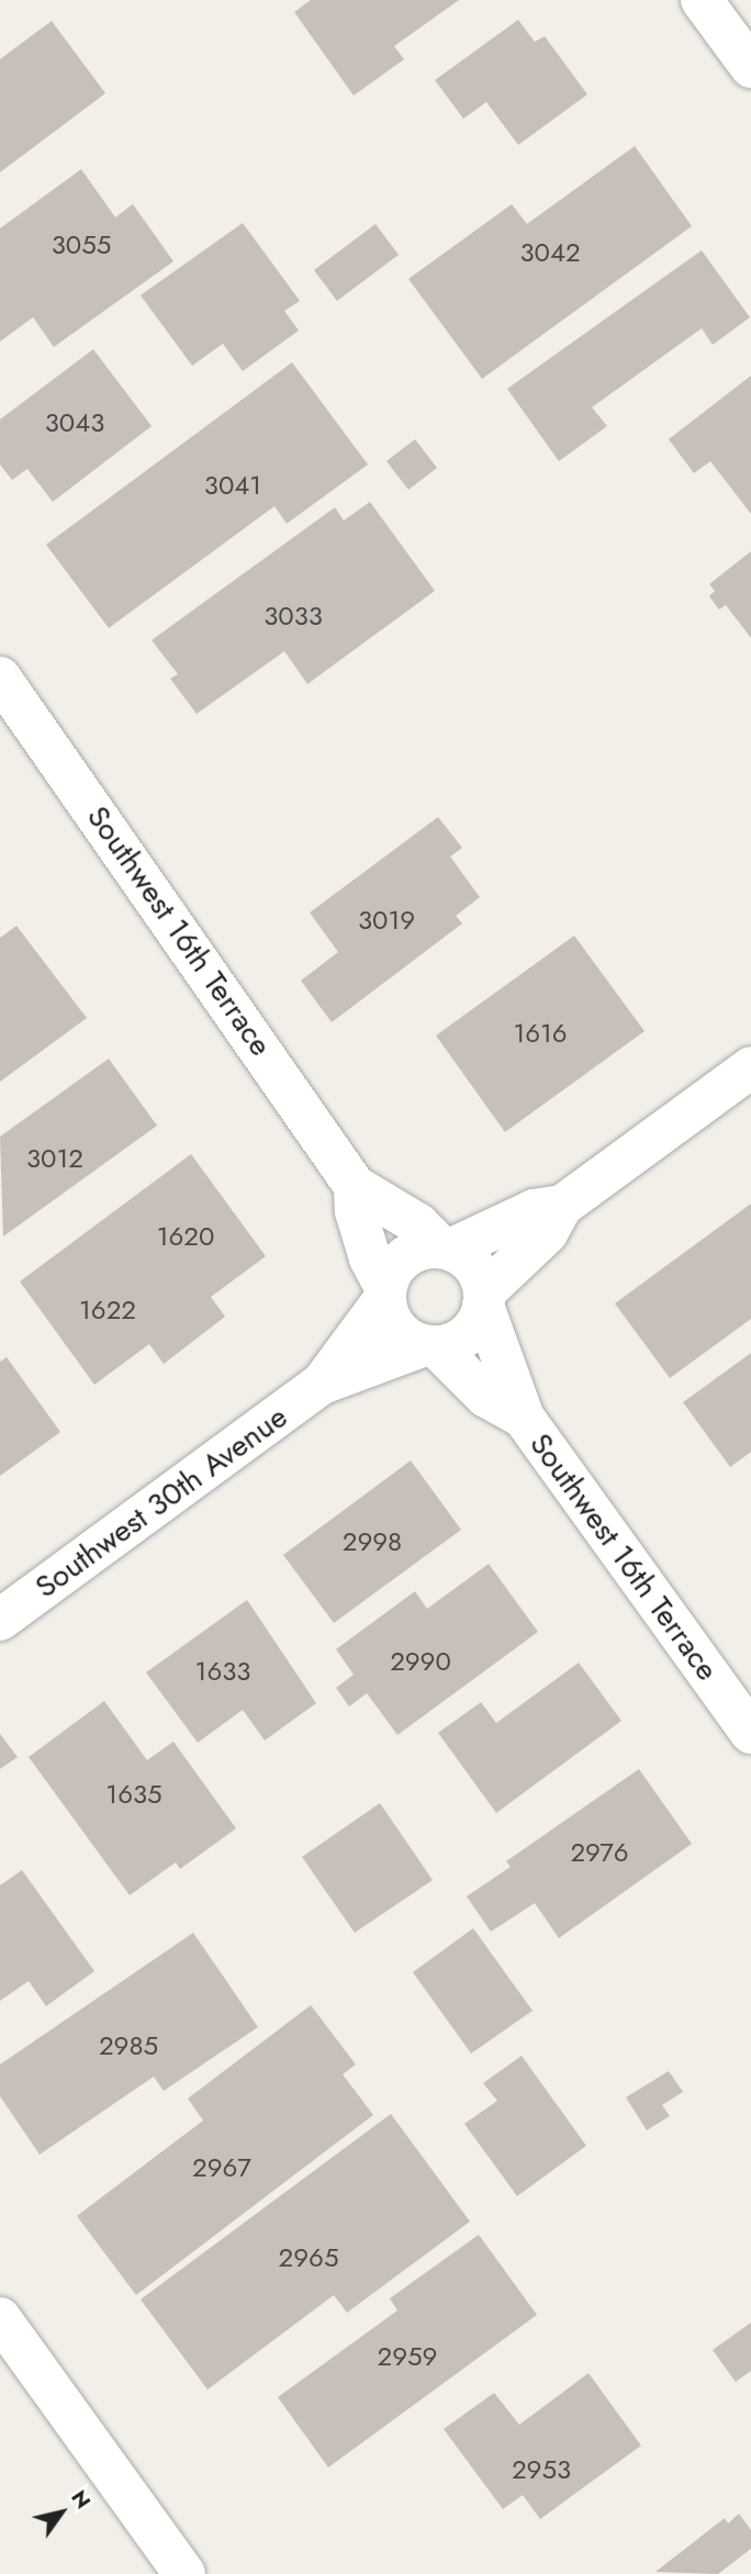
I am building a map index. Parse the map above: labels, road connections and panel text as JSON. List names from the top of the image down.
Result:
{
  "streets": {
    "street": ["Southwest 16th Terrace", "Southwest 30th Avenue"]
  },
  "crossings": [
    ["Southwest 16th Terrace", "Southwest 30th Avenue"]
  ],
  "house_numbers": [
    "3055",
    "3042",
    "3043",
    "3041",
    "3033",
    "3019",
    "1616",
    "3012",
    "1620",
    "1622",
    "2998",
    "2990",
    "1633",
    "1635",
    "2976",
    "2985",
    "2967",
    "2965",
    "2959",
    "2953"
  ],
  "north": "top right"
}
